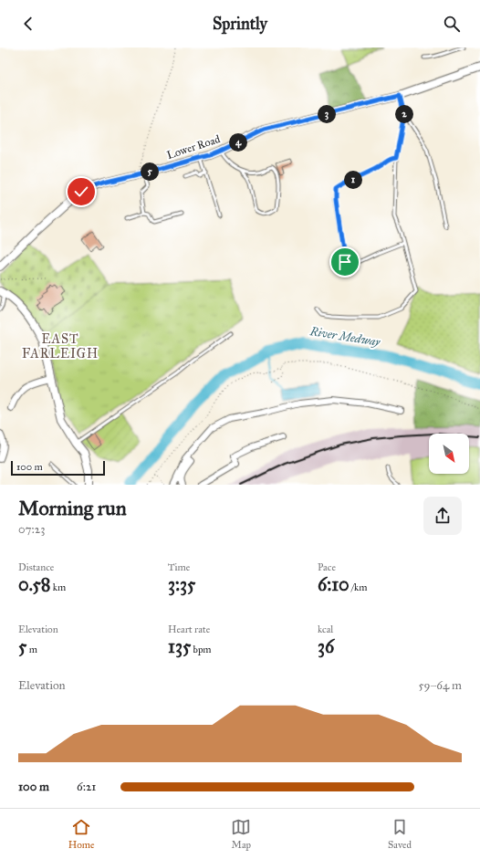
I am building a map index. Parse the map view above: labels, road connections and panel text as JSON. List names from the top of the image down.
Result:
{
  "streets": {
    "main road": ["Lower Road"]
  },
  "districts": ["EAST FARLEIGH"],
  "water": ["River Medway"],
  "scale_bar": "100 m",
  "north": "bottom right",
  "page": {
    "header": "Sprintly",
    "pins": [
      "2",
      "3",
      "4",
      "5",
      "1"
    ],
    "scale": "100 m",
    "heading": ["Morning run", "07:23"],
    "stats": [
      ["Distance", "0.58 km"],
      ["Time", "3:35"],
      ["Pace", "6:10 /km"],
      ["Elevation", "5 m"],
      ["Heart rate", "135 bpm"],
      ["kcal", "36"]
    ],
    "chart": ["Elevation", "59–64 m"],
    "list": [
      {
        "name": "100 m",
        "note": "6:21"
      }
    ],
    "tabs": ["Home", "Map", "Saved"]
  }
}
